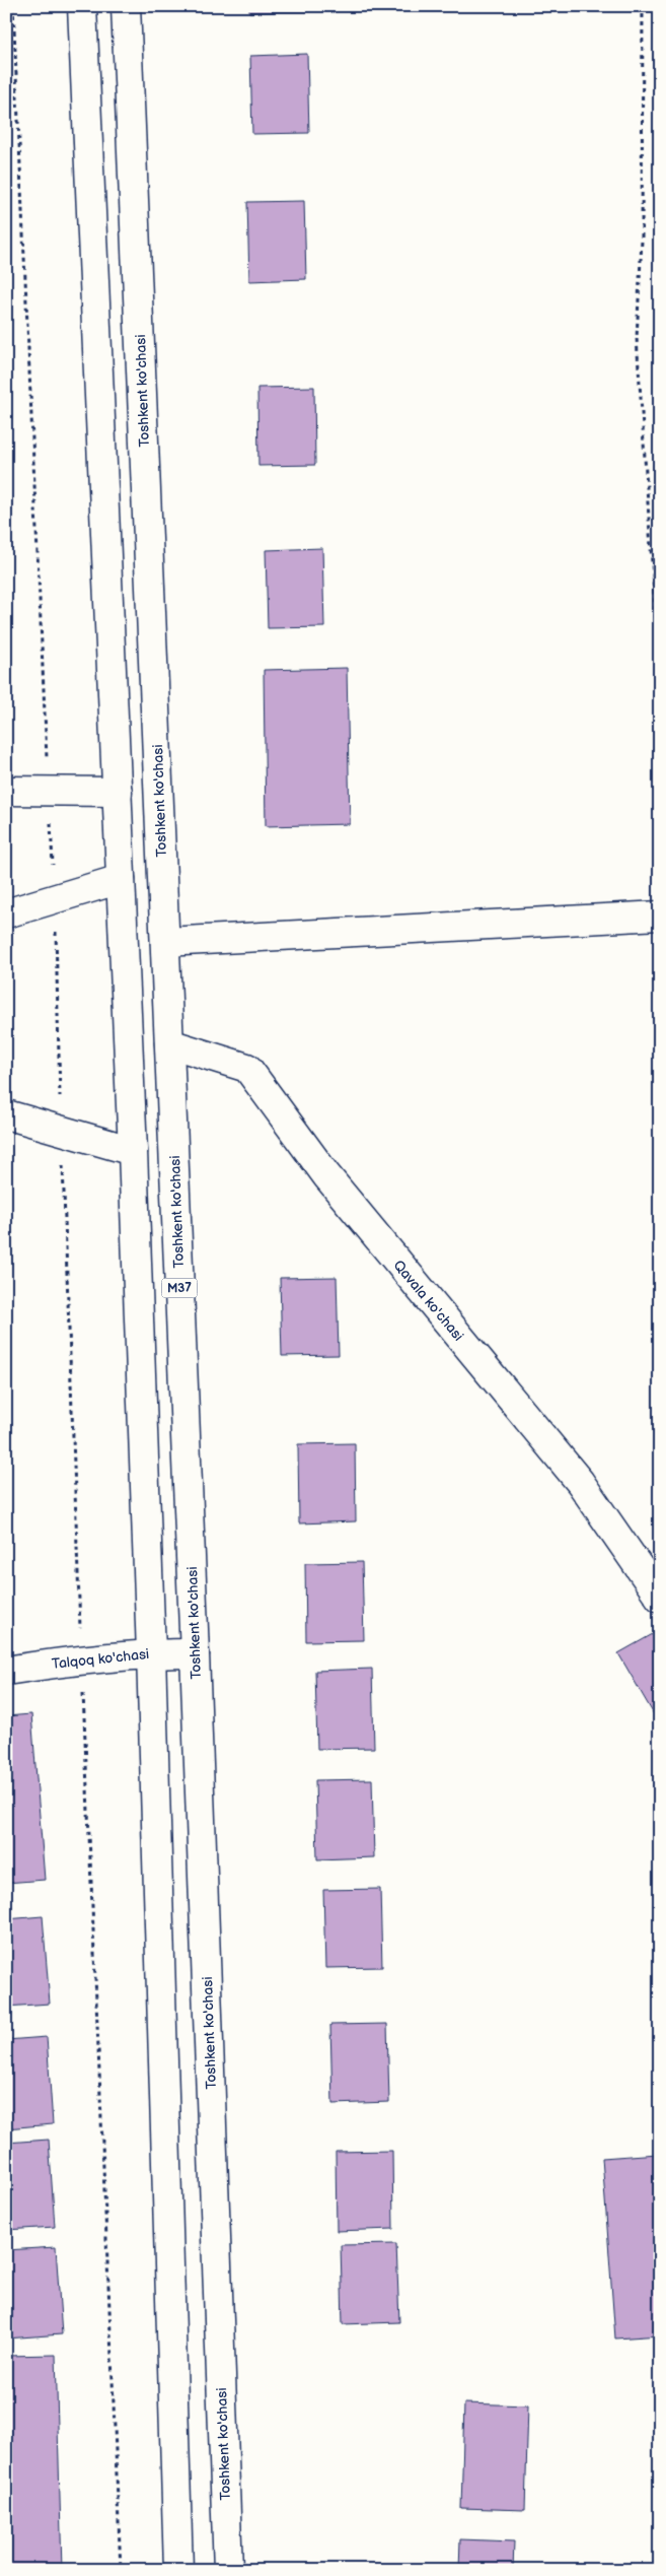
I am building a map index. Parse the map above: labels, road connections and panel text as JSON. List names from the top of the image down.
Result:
{
  "streets": {
    "main road": [
      "Toshkent ko'chasi",
      "M37",
      "Qavala ko'chasi",
      "Talqoq ko'chasi"
    ]
  },
  "crossings": [
    ["Toshkent ko'chasi", "Qavala ko'chasi"],
    ["Toshkent ko'chasi", "Talqoq ko'chasi"]
  ]
}
